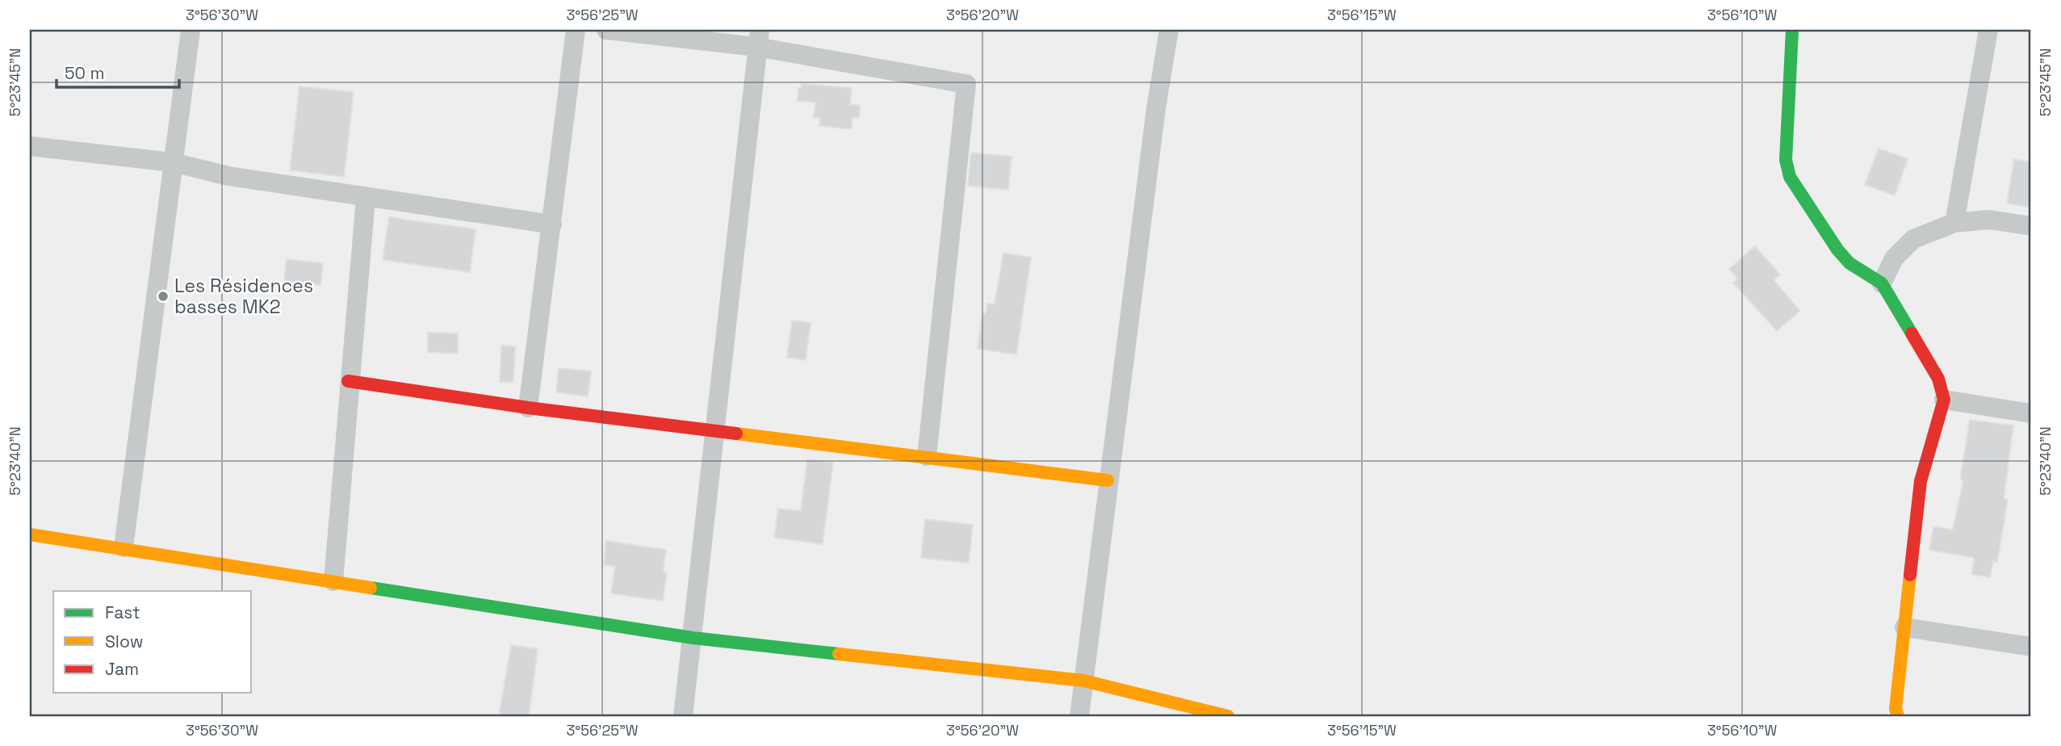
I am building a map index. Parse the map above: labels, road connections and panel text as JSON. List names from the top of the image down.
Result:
{
  "places": ["Les Résidences basses MK2"],
  "legend": ["Fast", "Slow", "Jam"],
  "scale_bar": "50 m",
  "coordinates": [
    "3°56'30\"W",
    "3°56'25\"W",
    "3°56'20\"W",
    "3°56'15\"W",
    "3°56'10\"W",
    "5°23'45\"N",
    "5°23'40\"N"
  ]
}
